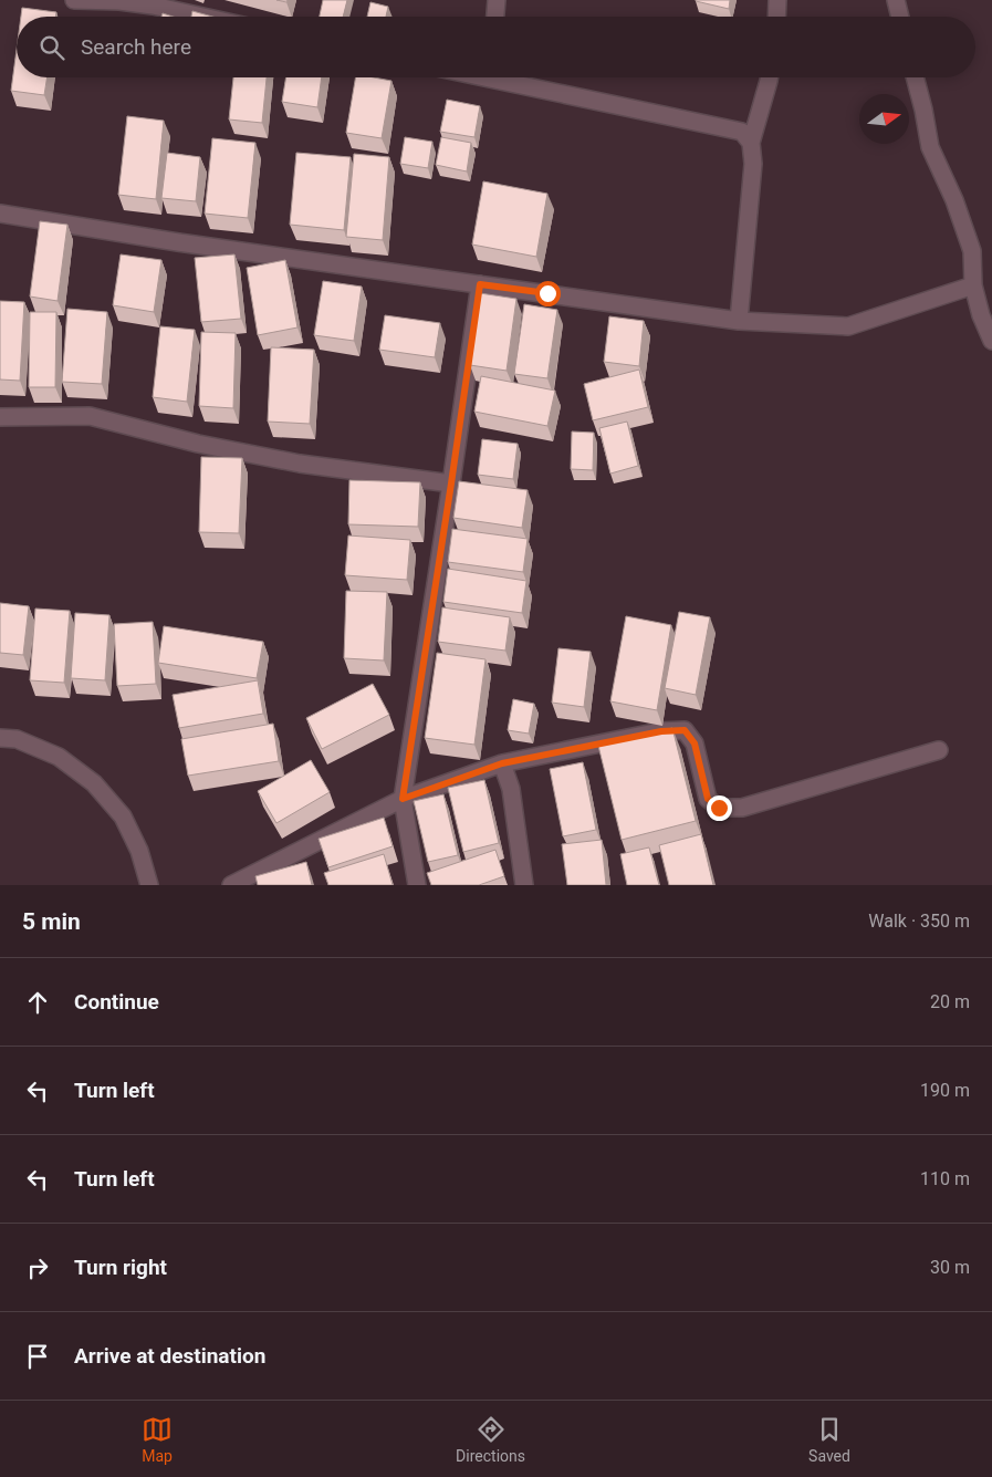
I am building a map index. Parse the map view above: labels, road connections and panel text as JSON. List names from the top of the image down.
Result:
{
  "north": "right",
  "page": {
    "search": "Search here",
    "heading": ["5 min", "Walk · 350 m"],
    "list": [
      ["Continue", "20 m"],
      ["Turn left", "190 m"],
      ["Turn left", "110 m"],
      ["Turn right", "30 m"],
      "Arrive at destination"
    ],
    "nav": ["Map", "Directions", "Saved"]
  }
}
